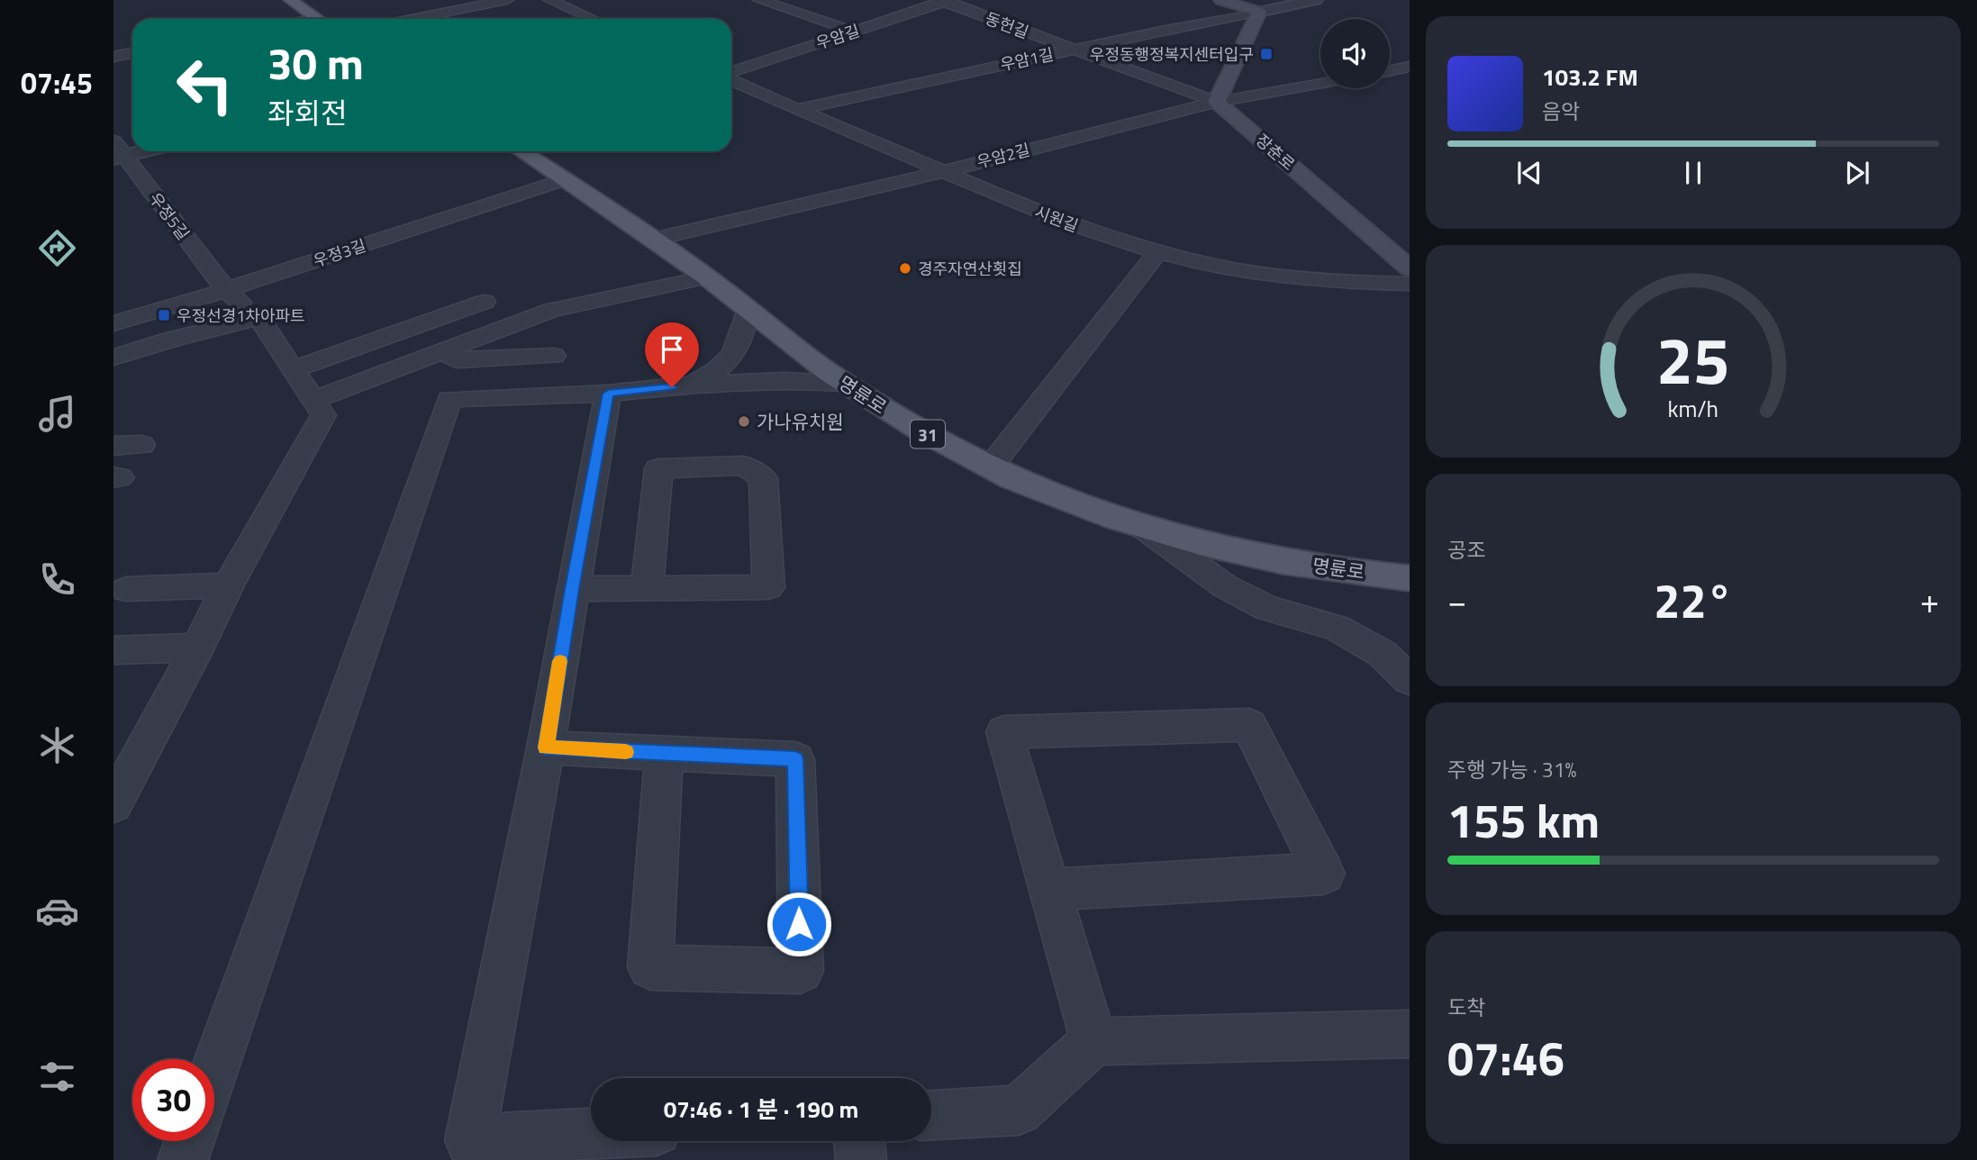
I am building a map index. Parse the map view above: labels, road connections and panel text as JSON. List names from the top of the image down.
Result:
{
  "streets": {
    "main road": ["장춘로", "명륜로", "31"],
    "street": [
      "동헌길",
      "우암길",
      "우암1길",
      "우암2길",
      "우정5길",
      "시원길",
      "우정3길"
    ]
  },
  "crossings": [
    ["동헌길", "우암길"],
    ["동헌길", "우암1길"],
    ["동헌길", "장춘로"],
    ["동헌길", "우암2길"],
    ["우암1길", "시원길"],
    ["장춘로", "우암2길"],
    ["우암2길", "시원길"],
    ["우암2길", "명륜로"],
    ["우정5길", "우정3길"],
    ["우정3길", "명륜로"]
  ],
  "places": {
    "transit": ["우정동행정복지센터입구", "우정선경1차아파트"],
    "other": ["경주자연산횟집", "가나유치원"]
  },
  "page": {
    "tabs": "07:45",
    "turn": ["30 m", "좌회전"],
    "song": ["103.2 FM", "음악"],
    "tile": [
      "공조",
      ["주행 가능 · 31%", "155 km"],
      ["도착", "07:46"]
    ],
    "heat": ["−", "22°", "+"],
    "limit": "30",
    "trip": "07:46 · 1 분 · 190 m",
    "gauge": ["25", "km/h"]
  }
}
